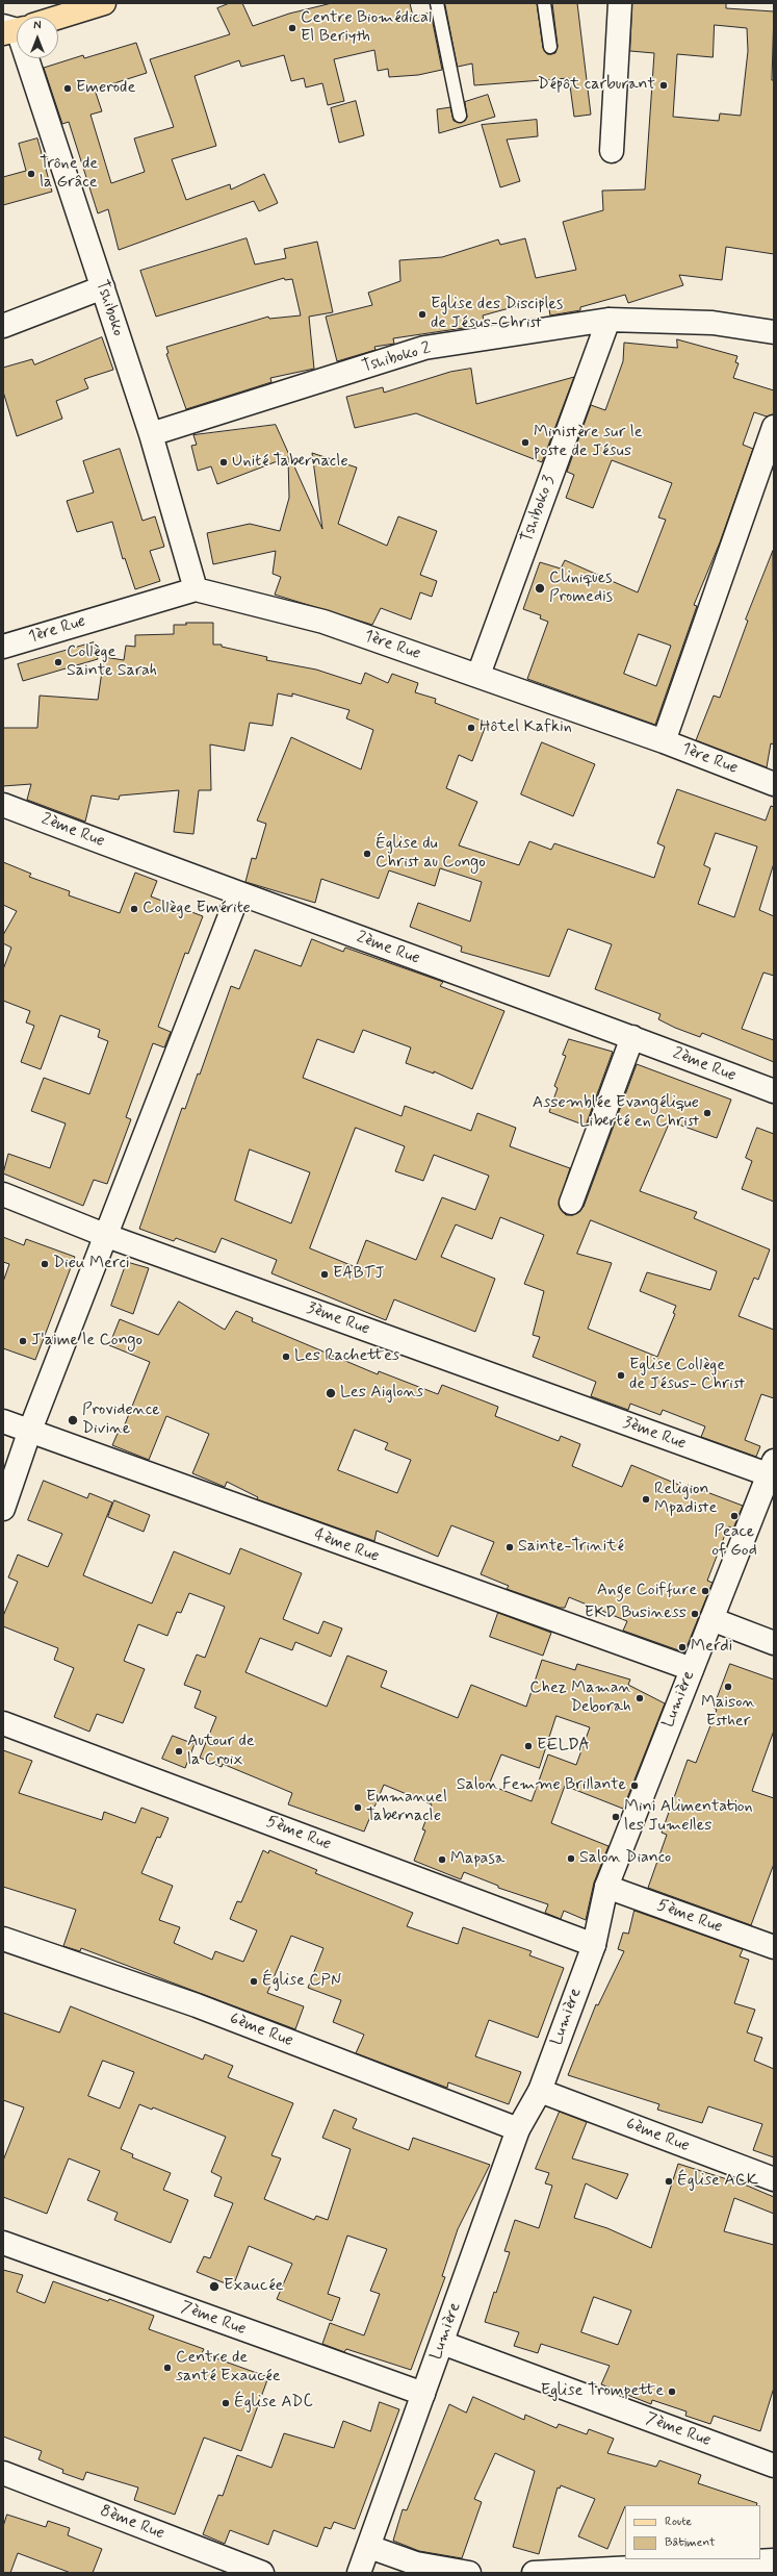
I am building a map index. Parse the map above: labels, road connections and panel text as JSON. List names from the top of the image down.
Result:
{
  "streets": {
    "street": [
      "Tshiboko",
      "Tshiboko 2",
      "Tshiboko 3",
      "1ère Rue",
      "2ème Rue",
      "3ème Rue",
      "4ème Rue",
      "Lumière",
      "5ème Rue",
      "6ème Rue",
      "7ème Rue",
      "8ème Rue"
    ]
  },
  "crossings": [
    ["Tshiboko", "Tshiboko 2"],
    ["Tshiboko", "1ère Rue"],
    ["Tshiboko 2", "Tshiboko 3"],
    ["Tshiboko 3", "1ère Rue"],
    ["3ème Rue", "Lumière"],
    ["4ème Rue", "Lumière"],
    ["Lumière", "5ème Rue"],
    ["Lumière", "6ème Rue"],
    ["Lumière", "7ème Rue"]
  ],
  "places": [
    "Centre Biomédical El Beriyth",
    "Dépôt carburant",
    "Emerode",
    "Trône de la Grâce",
    "Eglise des Disciples de Jésus-Christ",
    "Ministère sur le poste de Jésus",
    "Unité Tabernacle",
    "Cliniques Promedis",
    "Collège Sainte Sarah",
    "Hôtel Kafkin",
    "Église du Christ au Congo",
    "Collège Emérite",
    "Assemblée Evangélique Liberté en Christ",
    "Dieu Merci",
    "EABTJ",
    "J'aime le Congo",
    "Les Rachettes",
    "Eglise Collège de Jésus- Christ",
    "Les Aiglons",
    "Providence Divine",
    "Religion Mpadiste",
    "Peace of God",
    "Sainte-Trinité",
    "Ange Coiffure",
    "EKD Business",
    "Merdi",
    "Maison Esther",
    "Chez Maman Deborah",
    "EELDA",
    "Autour de la Croix",
    "Salon Femme Brillante",
    "Emmanuel Tabernacle",
    "Mini Alimentation les Jumelles",
    "Salon Dianco",
    "Mapasa",
    "Église CPN",
    "Église ACK",
    "Exaucée",
    "Centre de santé Exaucée",
    "Eglise Trompette",
    "Église ADC"
  ],
  "legend": ["Route", "Bâtiment"],
  "north": "top"
}
